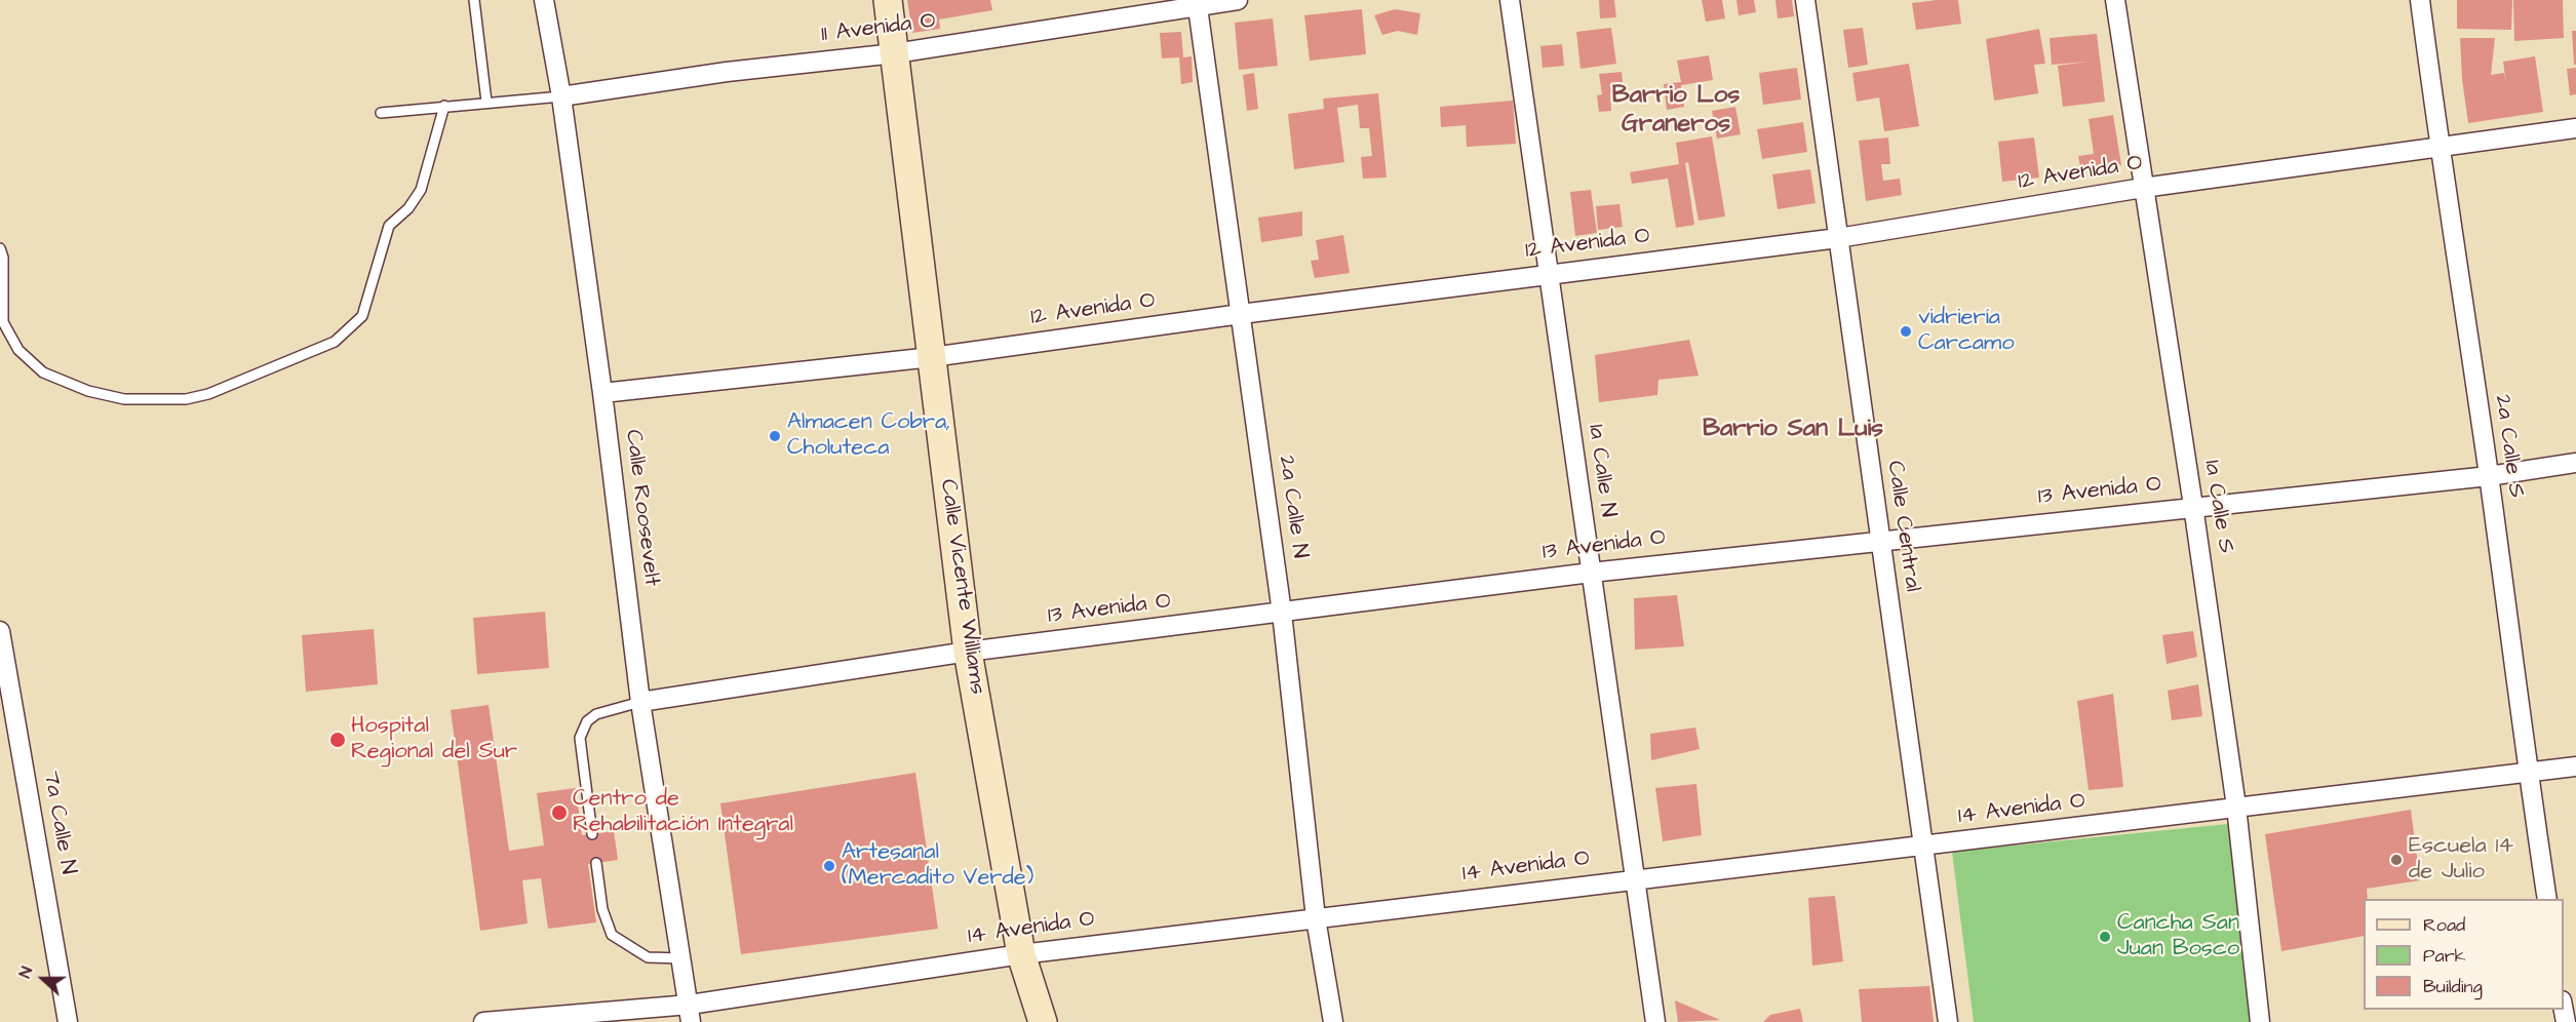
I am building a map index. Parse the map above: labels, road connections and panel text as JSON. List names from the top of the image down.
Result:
{
  "streets": {
    "main road": ["Calle Vicente Williams"],
    "street": [
      "11 Avenida O",
      "12 Avenida O",
      "2a Calle S",
      "1a Calle N",
      "13 Avenida O",
      "2a Calle N",
      "1a Calle S",
      "Calle Roosevelt",
      "Calle Central",
      "14 Avenida O",
      "7a Calle N"
    ]
  },
  "crossings": [
    ["11 Avenida O", "2a Calle N"],
    ["11 Avenida O", "Calle Roosevelt"],
    ["11 Avenida O", "Calle Vicente Williams"],
    ["12 Avenida O", "2a Calle S"],
    ["12 Avenida O", "1a Calle N"],
    ["12 Avenida O", "2a Calle N"],
    ["12 Avenida O", "1a Calle S"],
    ["12 Avenida O", "Calle Roosevelt"],
    ["12 Avenida O", "Calle Central"],
    ["12 Avenida O", "Calle Vicente Williams"],
    ["2a Calle S", "13 Avenida O"],
    ["2a Calle S", "14 Avenida O"],
    ["1a Calle N", "13 Avenida O"],
    ["1a Calle N", "14 Avenida O"],
    ["13 Avenida O", "2a Calle N"],
    ["13 Avenida O", "1a Calle S"],
    ["13 Avenida O", "Calle Roosevelt"],
    ["13 Avenida O", "Calle Central"],
    ["13 Avenida O", "Calle Vicente Williams"],
    ["2a Calle N", "14 Avenida O"],
    ["1a Calle S", "14 Avenida O"],
    ["Calle Roosevelt", "14 Avenida O"],
    ["Calle Central", "14 Avenida O"],
    ["Calle Vicente Williams", "14 Avenida O"]
  ],
  "districts": ["Barrio Los Graneros", "Barrio San Luis"],
  "places": [
    "vidriería Carcamo",
    "Almacen Cobra, Choluteca",
    "Hospital Regional del Sur",
    "Centro de Rehabilitación Integral",
    "Escuela 14 de Julio",
    "Artesanal (Mercadito Verde)",
    "Cancha San Juan Bosco"
  ],
  "legend": ["Road", "Park", "Building"],
  "north": "left"
}
